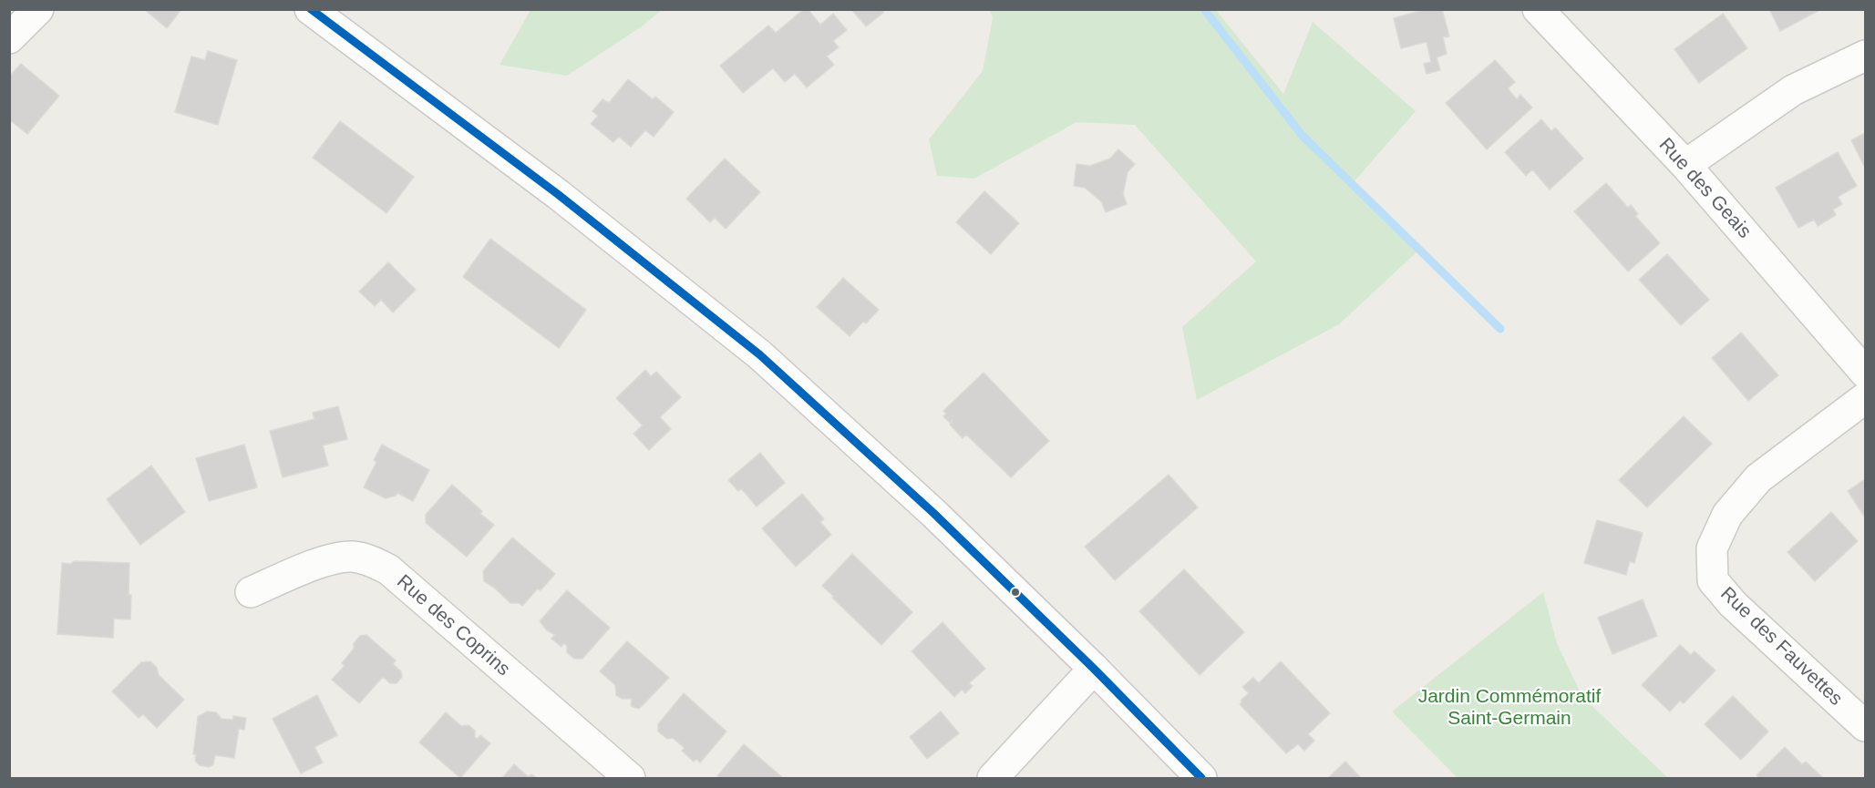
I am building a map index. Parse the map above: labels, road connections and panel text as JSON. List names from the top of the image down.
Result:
{
  "streets": {
    "street": ["Rue des Geais", "Rue des Coprins", "Rue des Fauvettes"]
  },
  "parks": ["Jardin Commémoratif Saint-Germain"]
}
